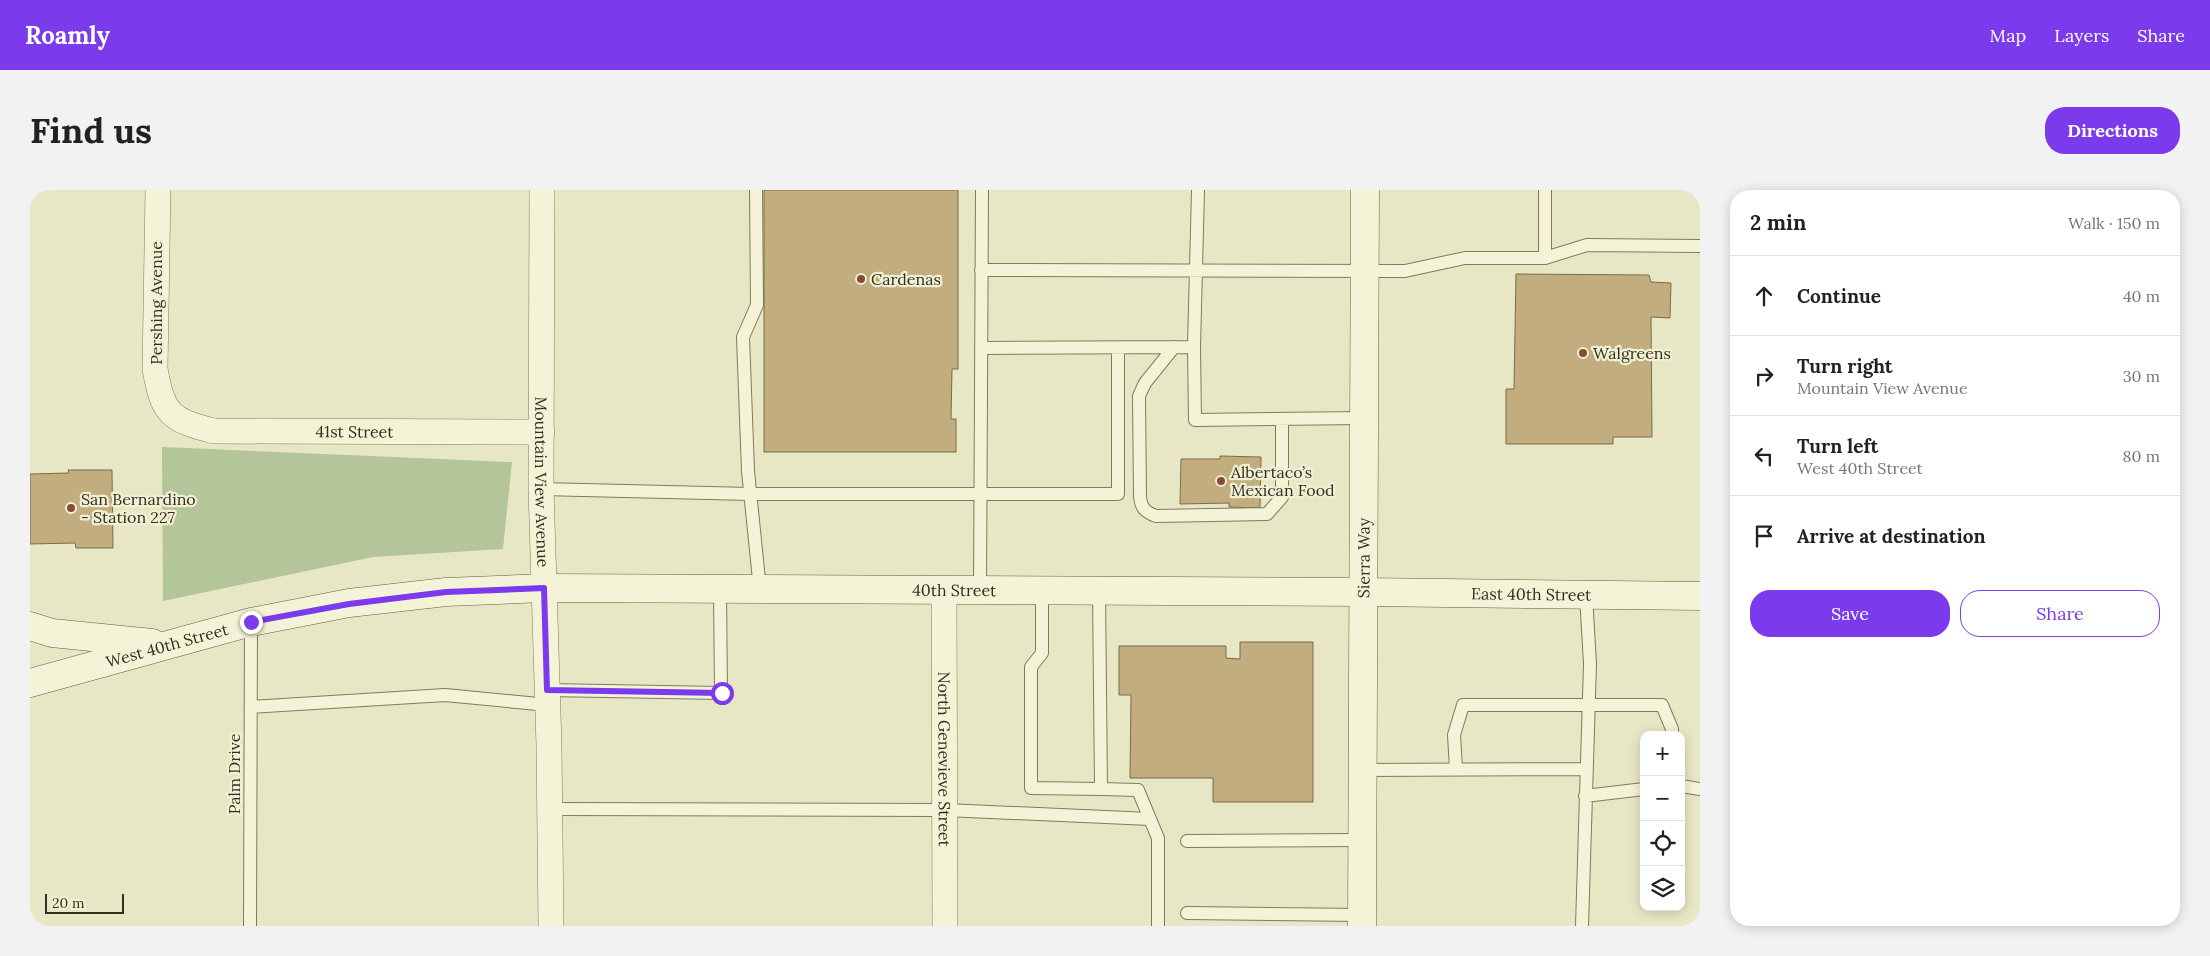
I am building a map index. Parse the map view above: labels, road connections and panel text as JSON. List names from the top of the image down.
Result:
{
  "streets": {
    "main road": [
      "Sierra Way",
      "40th Street",
      "East 40th Street",
      "West 40th Street"
    ],
    "street": [
      "Pershing Avenue",
      "41st Street",
      "Mountain View Avenue",
      "North Genevieve Street"
    ],
    "lane": ["Palm Drive"]
  },
  "crossings": [
    ["Pershing Avenue", "41st Street"],
    ["41st Street", "Mountain View Avenue"],
    ["Mountain View Avenue", "40th Street"],
    ["Mountain View Avenue", "West 40th Street"],
    ["Sierra Way", "40th Street"],
    ["Sierra Way", "East 40th Street"],
    ["40th Street", "East 40th Street"],
    ["40th Street", "West 40th Street"],
    ["40th Street", "North Genevieve Street"],
    ["West 40th Street", "Palm Drive"]
  ],
  "places": [
    "Cardenas",
    "Walgreens",
    "Albertaco’s Mexican Food",
    "San Bernardino - Station 227"
  ],
  "scale_bar": "20 m",
  "page": {
    "header": "Roamly",
    "nav": ["Map", "Layers", "Share"],
    "buttons": [
      "Directions",
      ["Save", "Share"]
    ],
    "title": "Find us",
    "heading": ["2 min", "Walk · 150 m"],
    "list": [
      ["Continue", "40 m"],
      ["Turn right", "Mountain View Avenue", "30 m"],
      ["Turn left", "West 40th Street", "80 m"],
      "Arrive at destination"
    ],
    "map_buttons": ["+", "−"],
    "scale": "20 m"
  }
}
